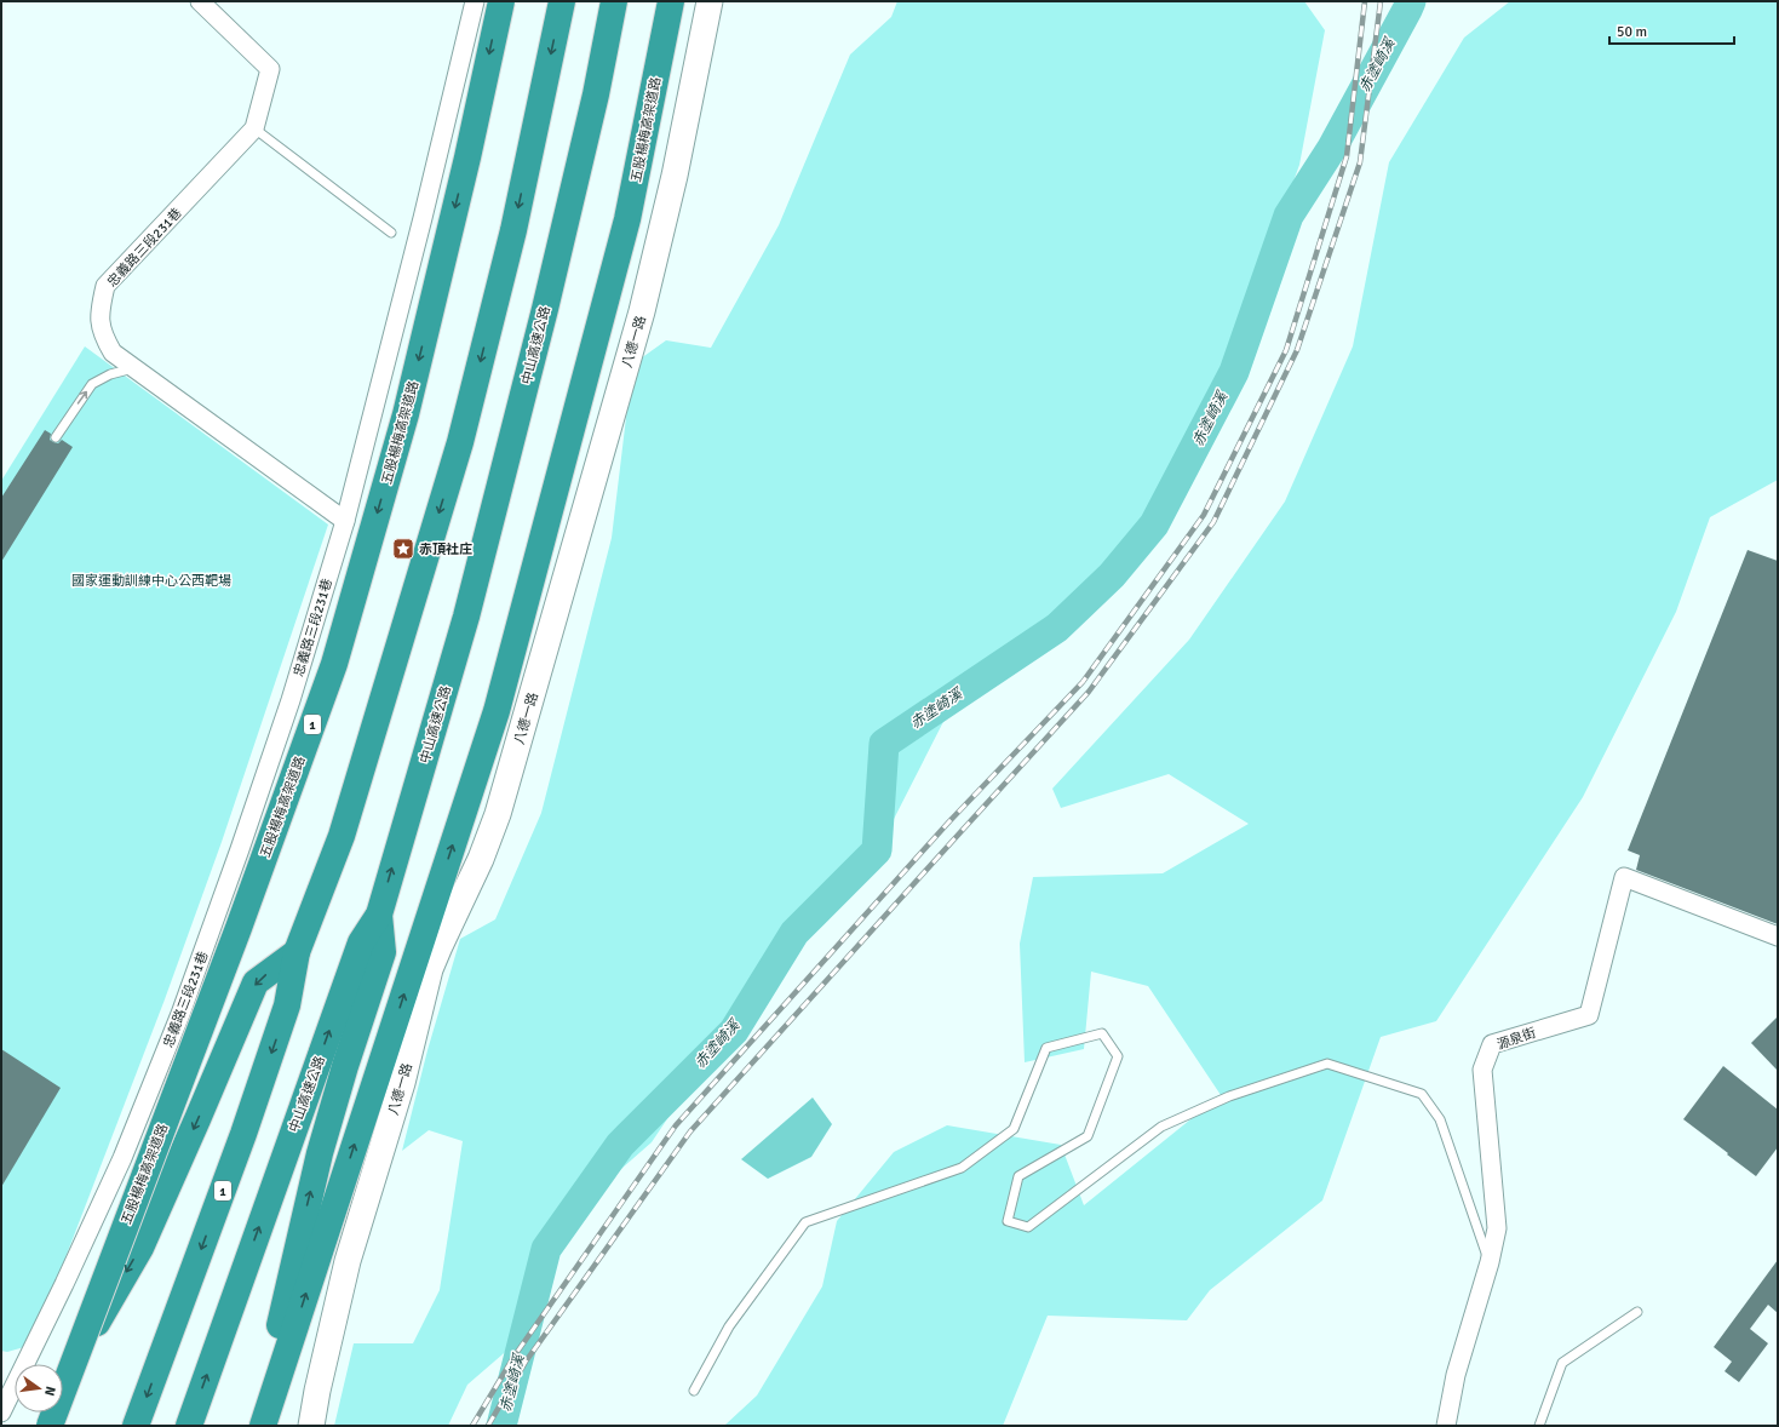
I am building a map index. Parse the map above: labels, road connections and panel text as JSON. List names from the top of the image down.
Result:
{
  "streets": {
    "highway": ["五股楊梅高架道路", "中山高速公路", "1"],
    "street": ["忠義路三段231巷", "八德一路", "源泉街"]
  },
  "water": ["赤塗崎溪"],
  "parks": ["國家運動訓練中心公西靶場"],
  "places": {
    "place": ["赤頂社庄"]
  },
  "scale_bar": "50 m",
  "north": "right"
}
